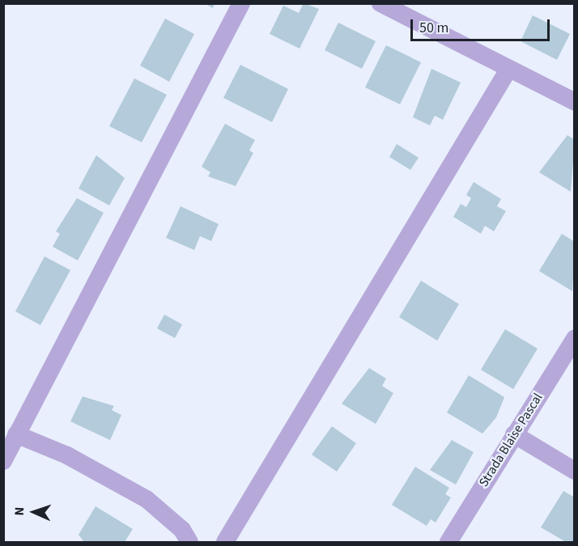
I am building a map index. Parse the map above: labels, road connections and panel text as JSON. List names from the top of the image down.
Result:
{
  "streets": {
    "street": ["Strada Blaise Pascal"]
  },
  "scale_bar": "50 m",
  "north": "left"
}
